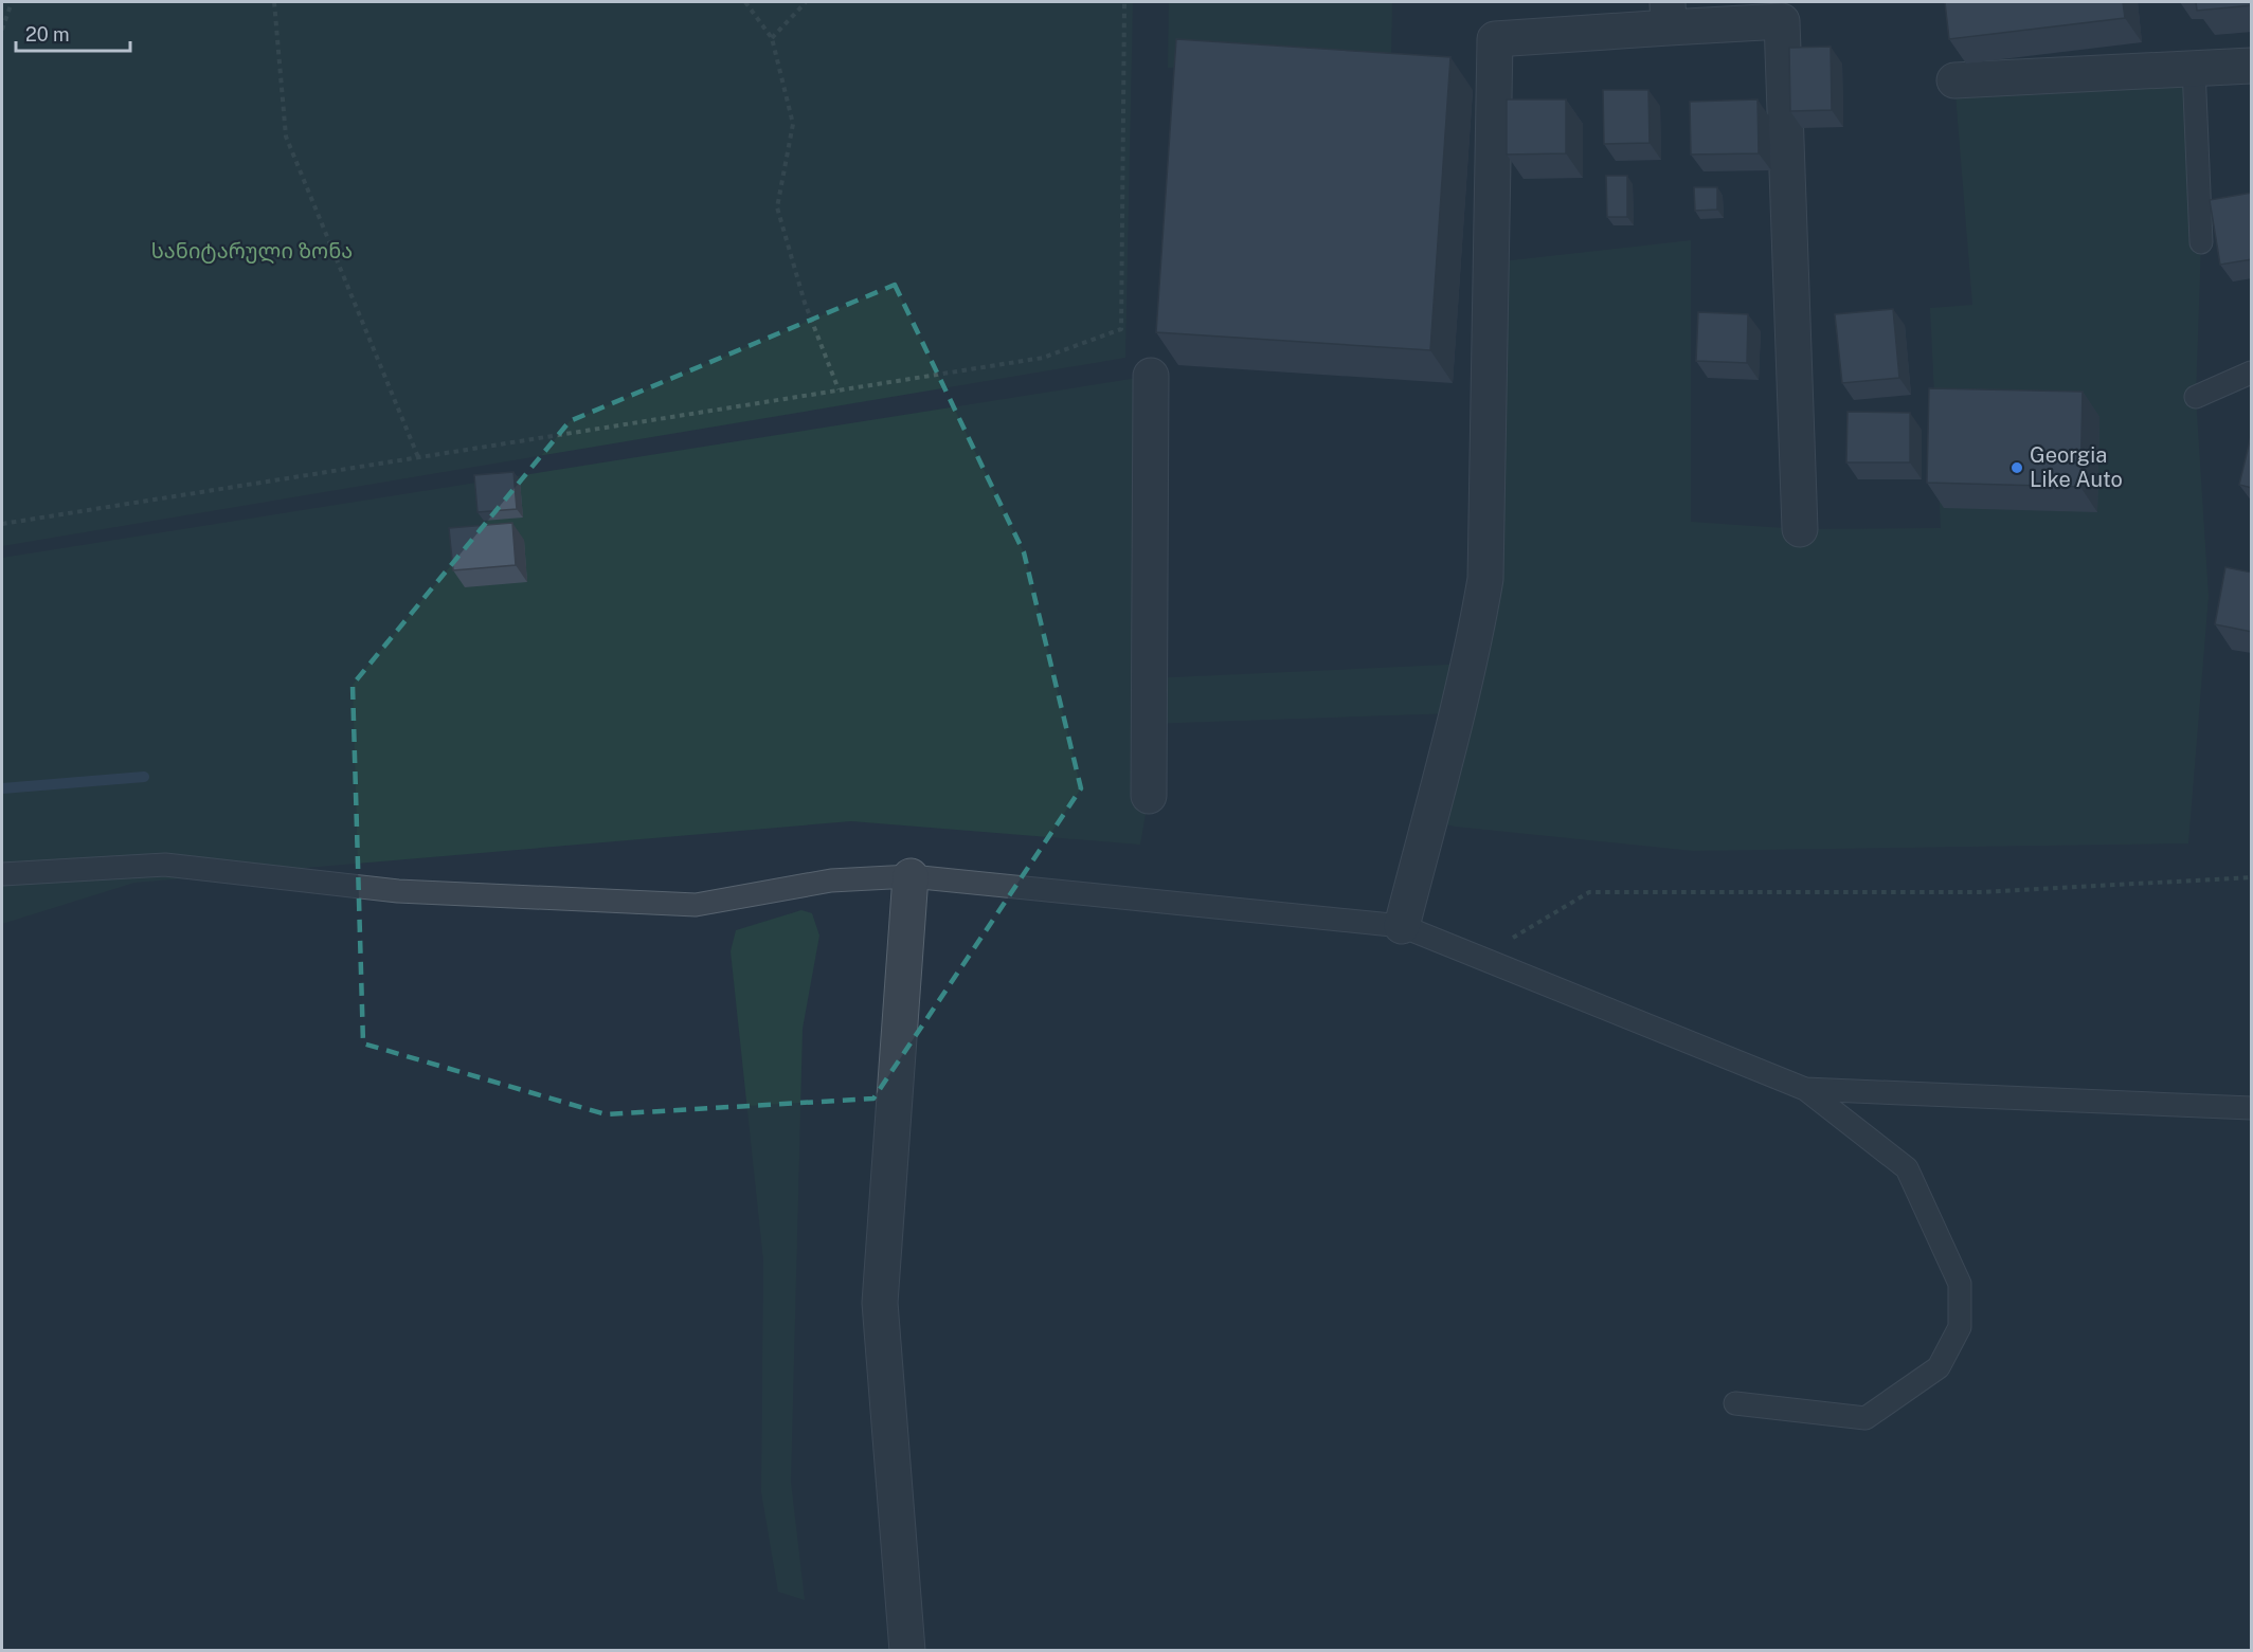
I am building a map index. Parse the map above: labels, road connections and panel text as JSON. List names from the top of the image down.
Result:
{
  "parks": ["სანიტარული ზონა"],
  "places": ["Georgia Like Auto"],
  "scale_bar": "20 m"
}
